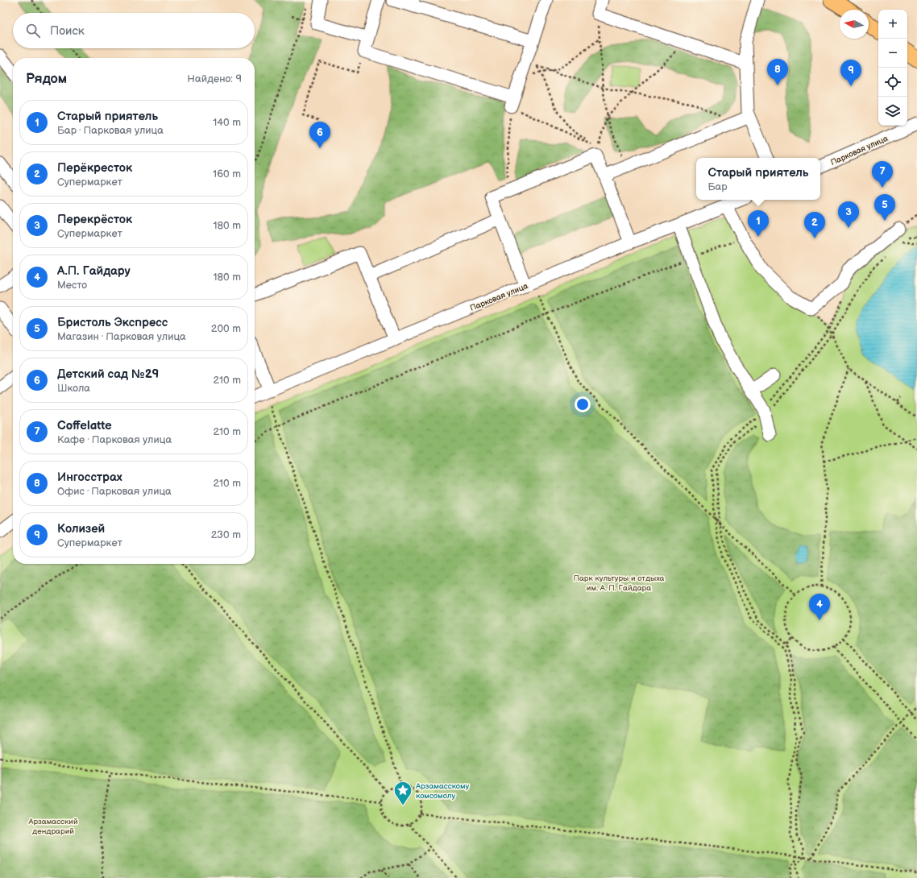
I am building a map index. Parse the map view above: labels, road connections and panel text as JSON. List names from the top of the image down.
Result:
{
  "streets": {
    "street": ["Парковая улица"]
  },
  "parks": ["Парк культуры и отдыха им. А. П. Гайдара", "Арзамасский дендрарий"],
  "places": {
    "place": ["Арзамасскому комсомолу"]
  },
  "north": "left",
  "page": {
    "map_buttons": ["+", "−"],
    "search": "Поиск",
    "heading": ["Рядом", "Найдено: 9"],
    "pins": [
      "8",
      "9",
      "6",
      "7",
      "5",
      "3",
      "1",
      "2",
      "4"
    ],
    "list": [
      {
        "mark": "1",
        "name": "Старый приятель",
        "note": "Бар · Парковая улица",
        "value": "140 m"
      },
      {
        "mark": "2",
        "name": "Перёкресток",
        "note": "Супермаркет",
        "value": "160 m"
      },
      {
        "mark": "3",
        "name": "Перекрёсток",
        "note": "Супермаркет",
        "value": "180 m"
      },
      {
        "mark": "4",
        "name": "А.П. Гайдару",
        "note": "Место",
        "value": "180 m"
      },
      {
        "mark": "5",
        "name": "Бристоль Экспресс",
        "note": "Магазин · Парковая улица",
        "value": "200 m"
      },
      {
        "mark": "6",
        "name": "Детский сад №29",
        "note": "Школа",
        "value": "210 m"
      },
      {
        "mark": "7",
        "name": "Coffelatte",
        "note": "Кафе · Парковая улица",
        "value": "210 m"
      },
      {
        "mark": "8",
        "name": "Ингосстрах",
        "note": "Офис · Парковая улица",
        "value": "210 m"
      },
      {
        "mark": "9",
        "name": "Колизей",
        "note": "Супермаркет",
        "value": "230 m"
      }
    ],
    "popup": ["Старый приятель", "Бар"]
  }
}
